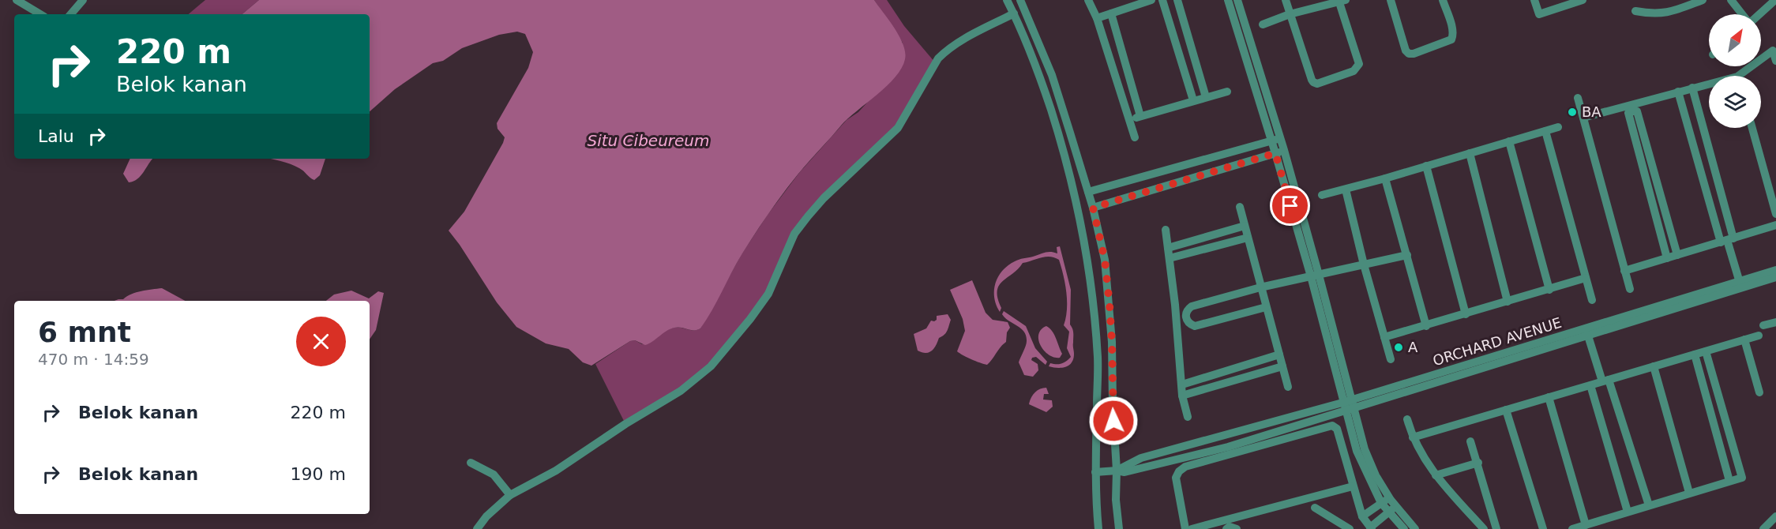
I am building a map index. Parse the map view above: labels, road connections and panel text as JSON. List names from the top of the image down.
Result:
{
  "streets": {
    "street": ["ORCHARD AVENUE"]
  },
  "water": ["Situ Cibeureum"],
  "places": ["BA", "A"],
  "north": "top right",
  "page": {
    "turn": ["220 m", "Belok kanan"],
    "then": "Lalu",
    "heading": ["6 mnt", "470 m · 14:59"],
    "list": [
      {
        "name": "Belok kanan",
        "value": "220 m"
      },
      {
        "name": "Belok kanan",
        "value": "190 m"
      }
    ]
  }
}
